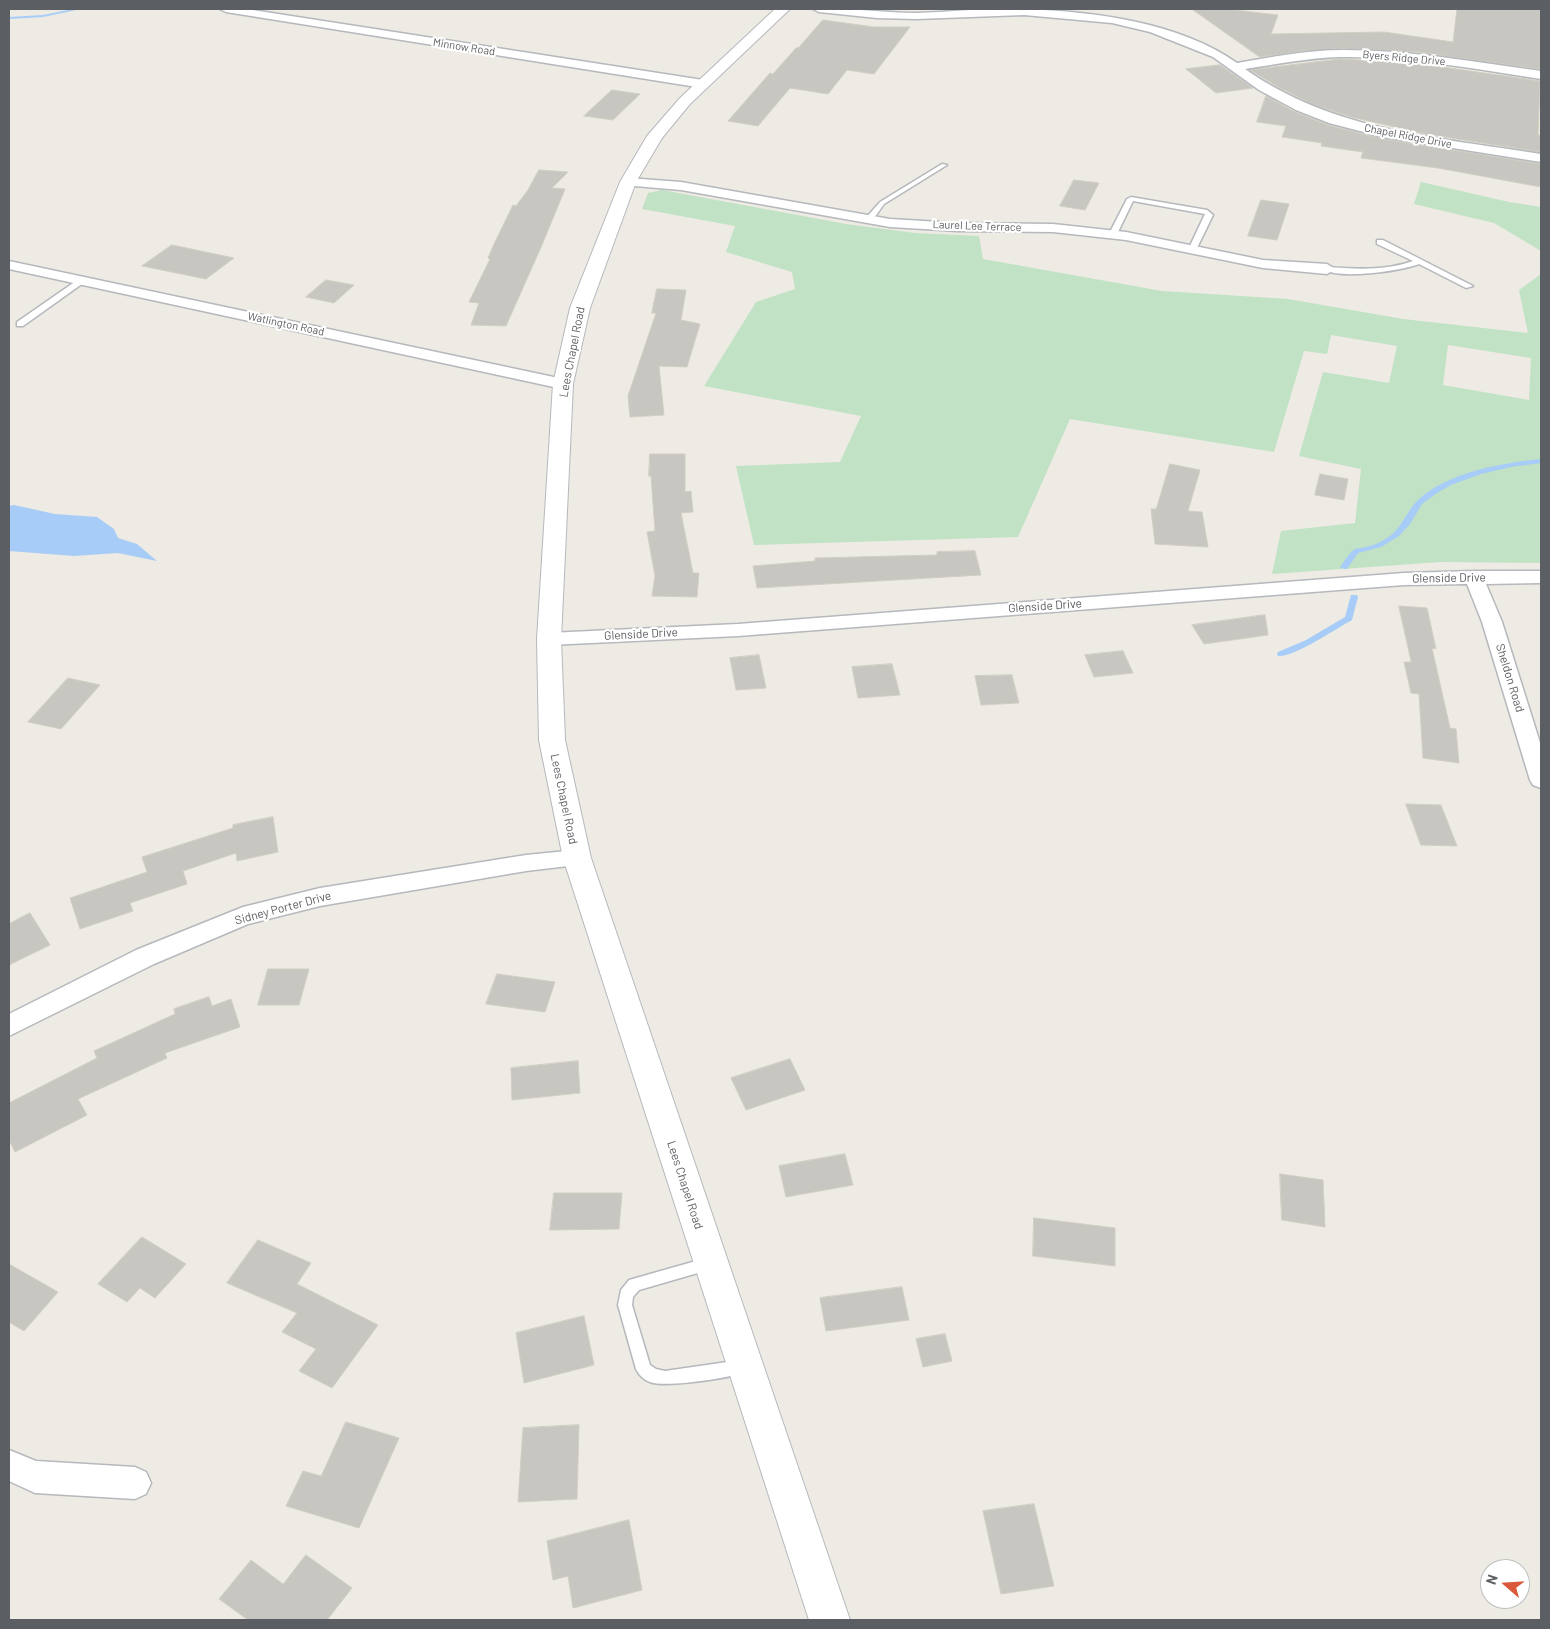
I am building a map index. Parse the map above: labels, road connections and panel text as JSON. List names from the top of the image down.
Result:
{
  "streets": {
    "main road": ["Lees Chapel Road"],
    "street": [
      "Minnow Road",
      "Byers Ridge Drive",
      "Chapel Ridge Drive",
      "Laurel Lee Terrace",
      "Watlington Road",
      "Glenside Drive",
      "Sheldon Road",
      "Sidney Porter Drive"
    ]
  },
  "crossings": [
    ["Minnow Road", "Lees Chapel Road"],
    ["Byers Ridge Drive", "Chapel Ridge Drive"],
    ["Laurel Lee Terrace", "Lees Chapel Road"],
    ["Watlington Road", "Lees Chapel Road"],
    ["Lees Chapel Road", "Glenside Drive"],
    ["Lees Chapel Road", "Sidney Porter Drive"],
    ["Glenside Drive", "Sheldon Road"]
  ],
  "north": "left"
}
